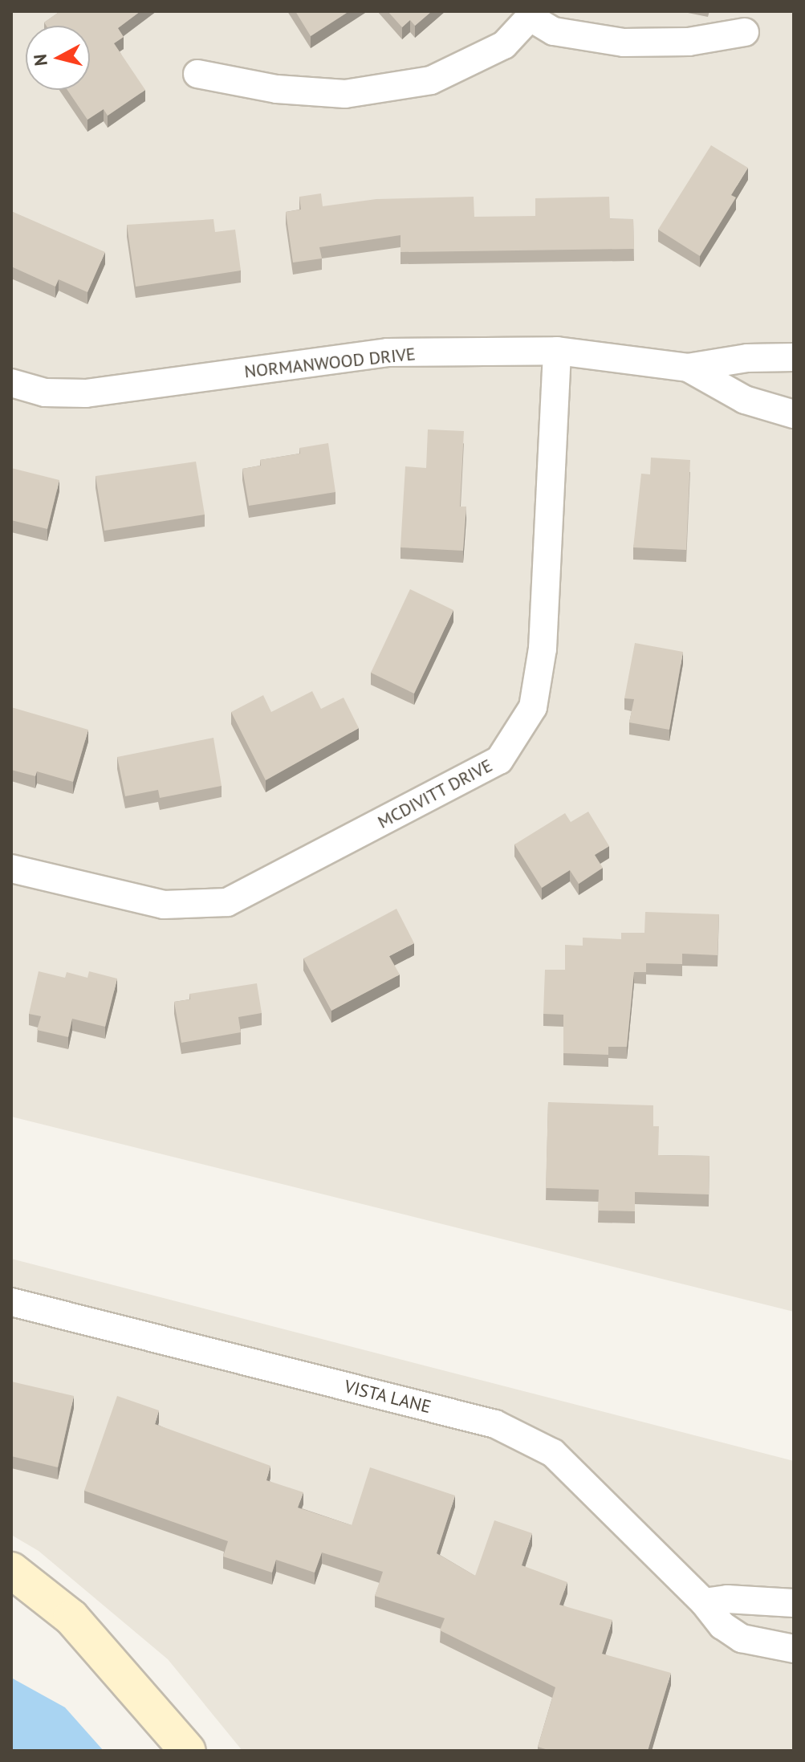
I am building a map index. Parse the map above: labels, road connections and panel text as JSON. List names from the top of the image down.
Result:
{
  "streets": {
    "street": ["NORMANWOOD DRIVE", "MCDIVITT DRIVE", "VISTA LANE"]
  },
  "crossings": [
    ["NORMANWOOD DRIVE", "MCDIVITT DRIVE"]
  ],
  "north": "left"
}
